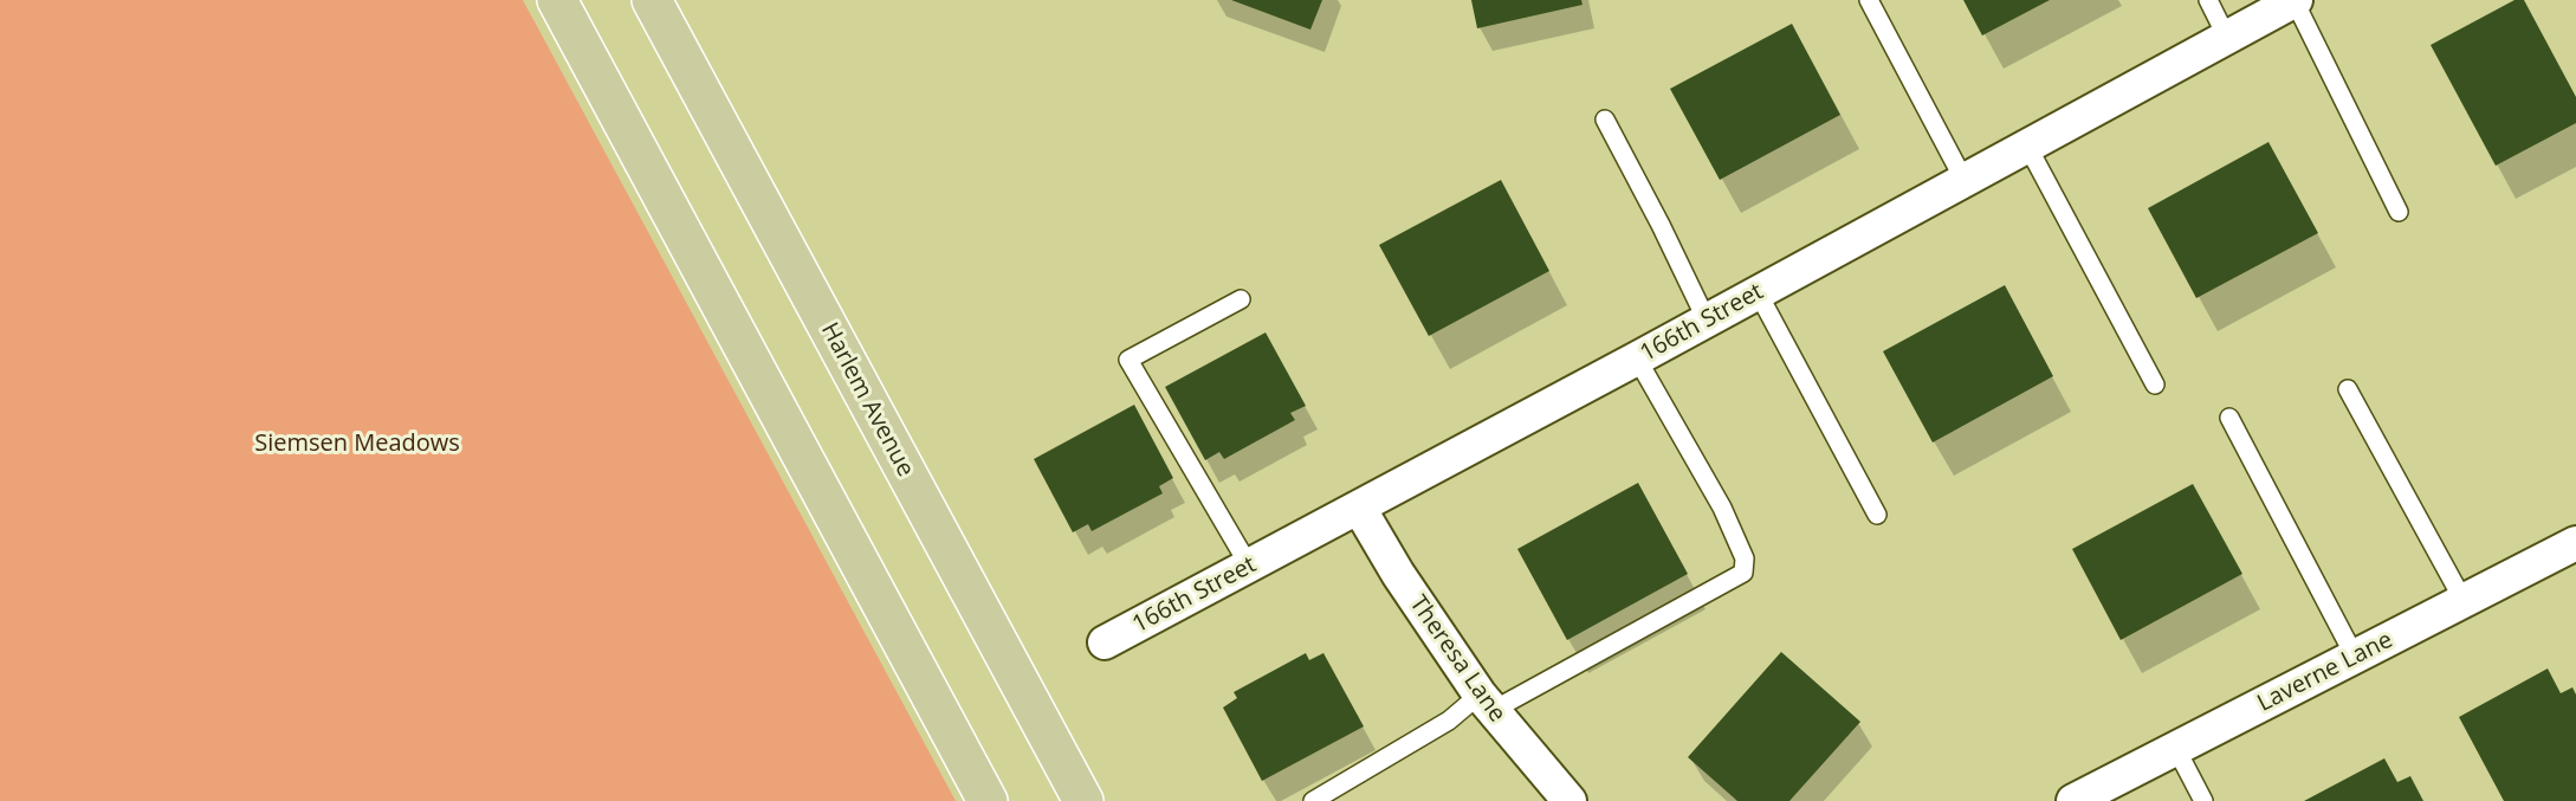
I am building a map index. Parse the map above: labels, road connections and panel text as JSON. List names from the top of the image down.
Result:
{
  "streets": {
    "main road": ["Harlem Avenue"],
    "street": ["166th Street", "Theresa Lane", "Laverne Lane"]
  },
  "crossings": [
    ["166th Street", "Theresa Lane"]
  ],
  "parks": ["Siemsen Meadows"]
}
